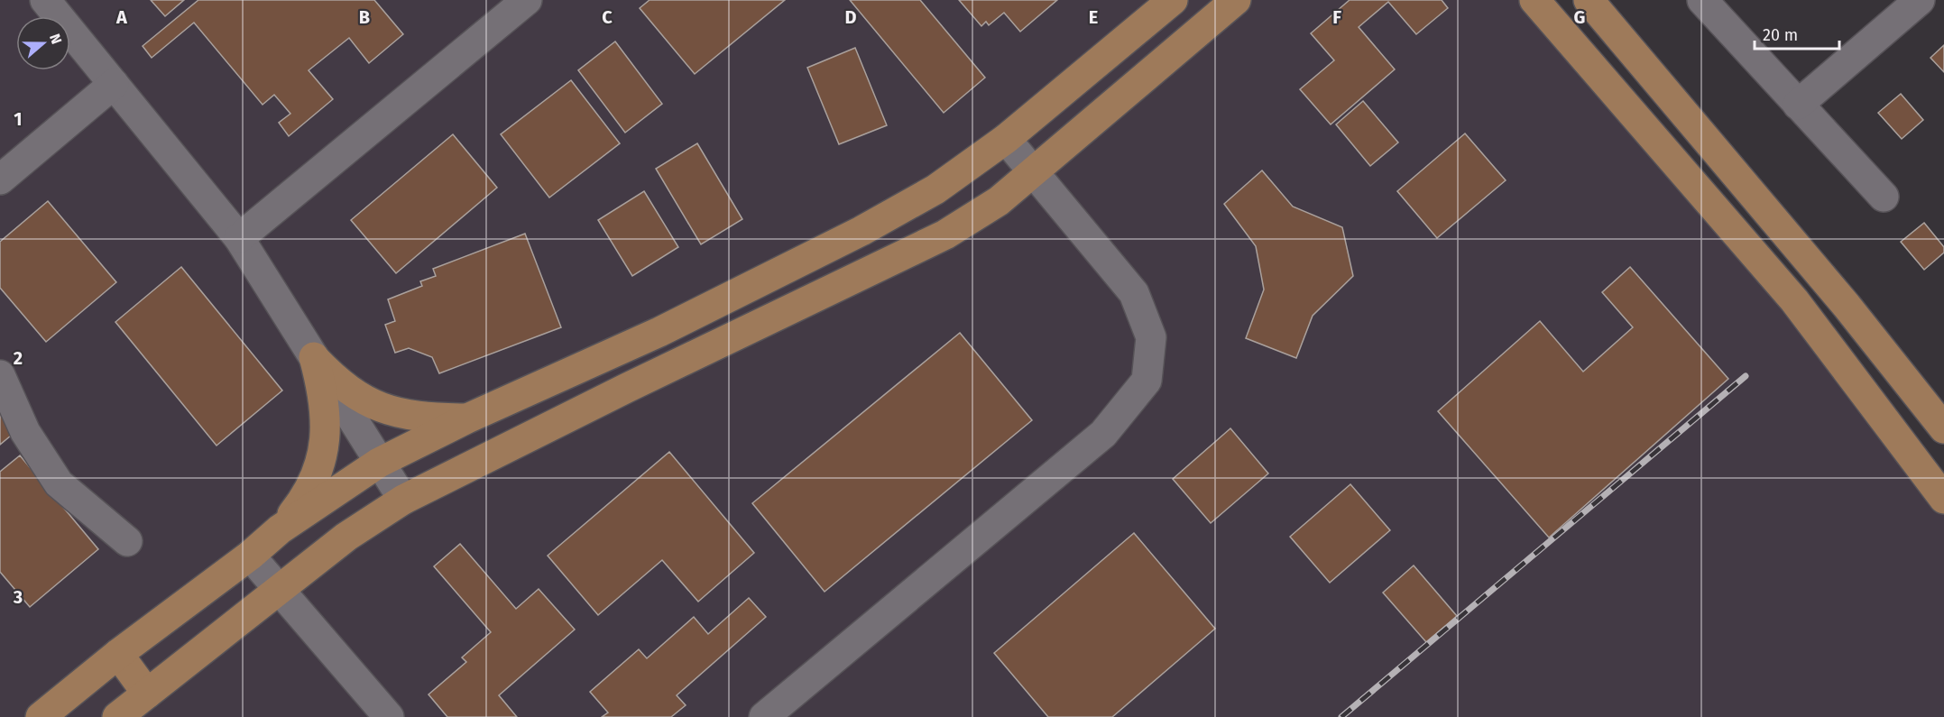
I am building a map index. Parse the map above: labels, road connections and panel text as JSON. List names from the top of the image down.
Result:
{
  "scale_bar": "20 m",
  "north": "right",
  "grid": {
    "columns": [
      "A",
      "B",
      "C",
      "D",
      "E",
      "F",
      "G"
    ],
    "rows": ["1", "2", "3"]
  }
}
